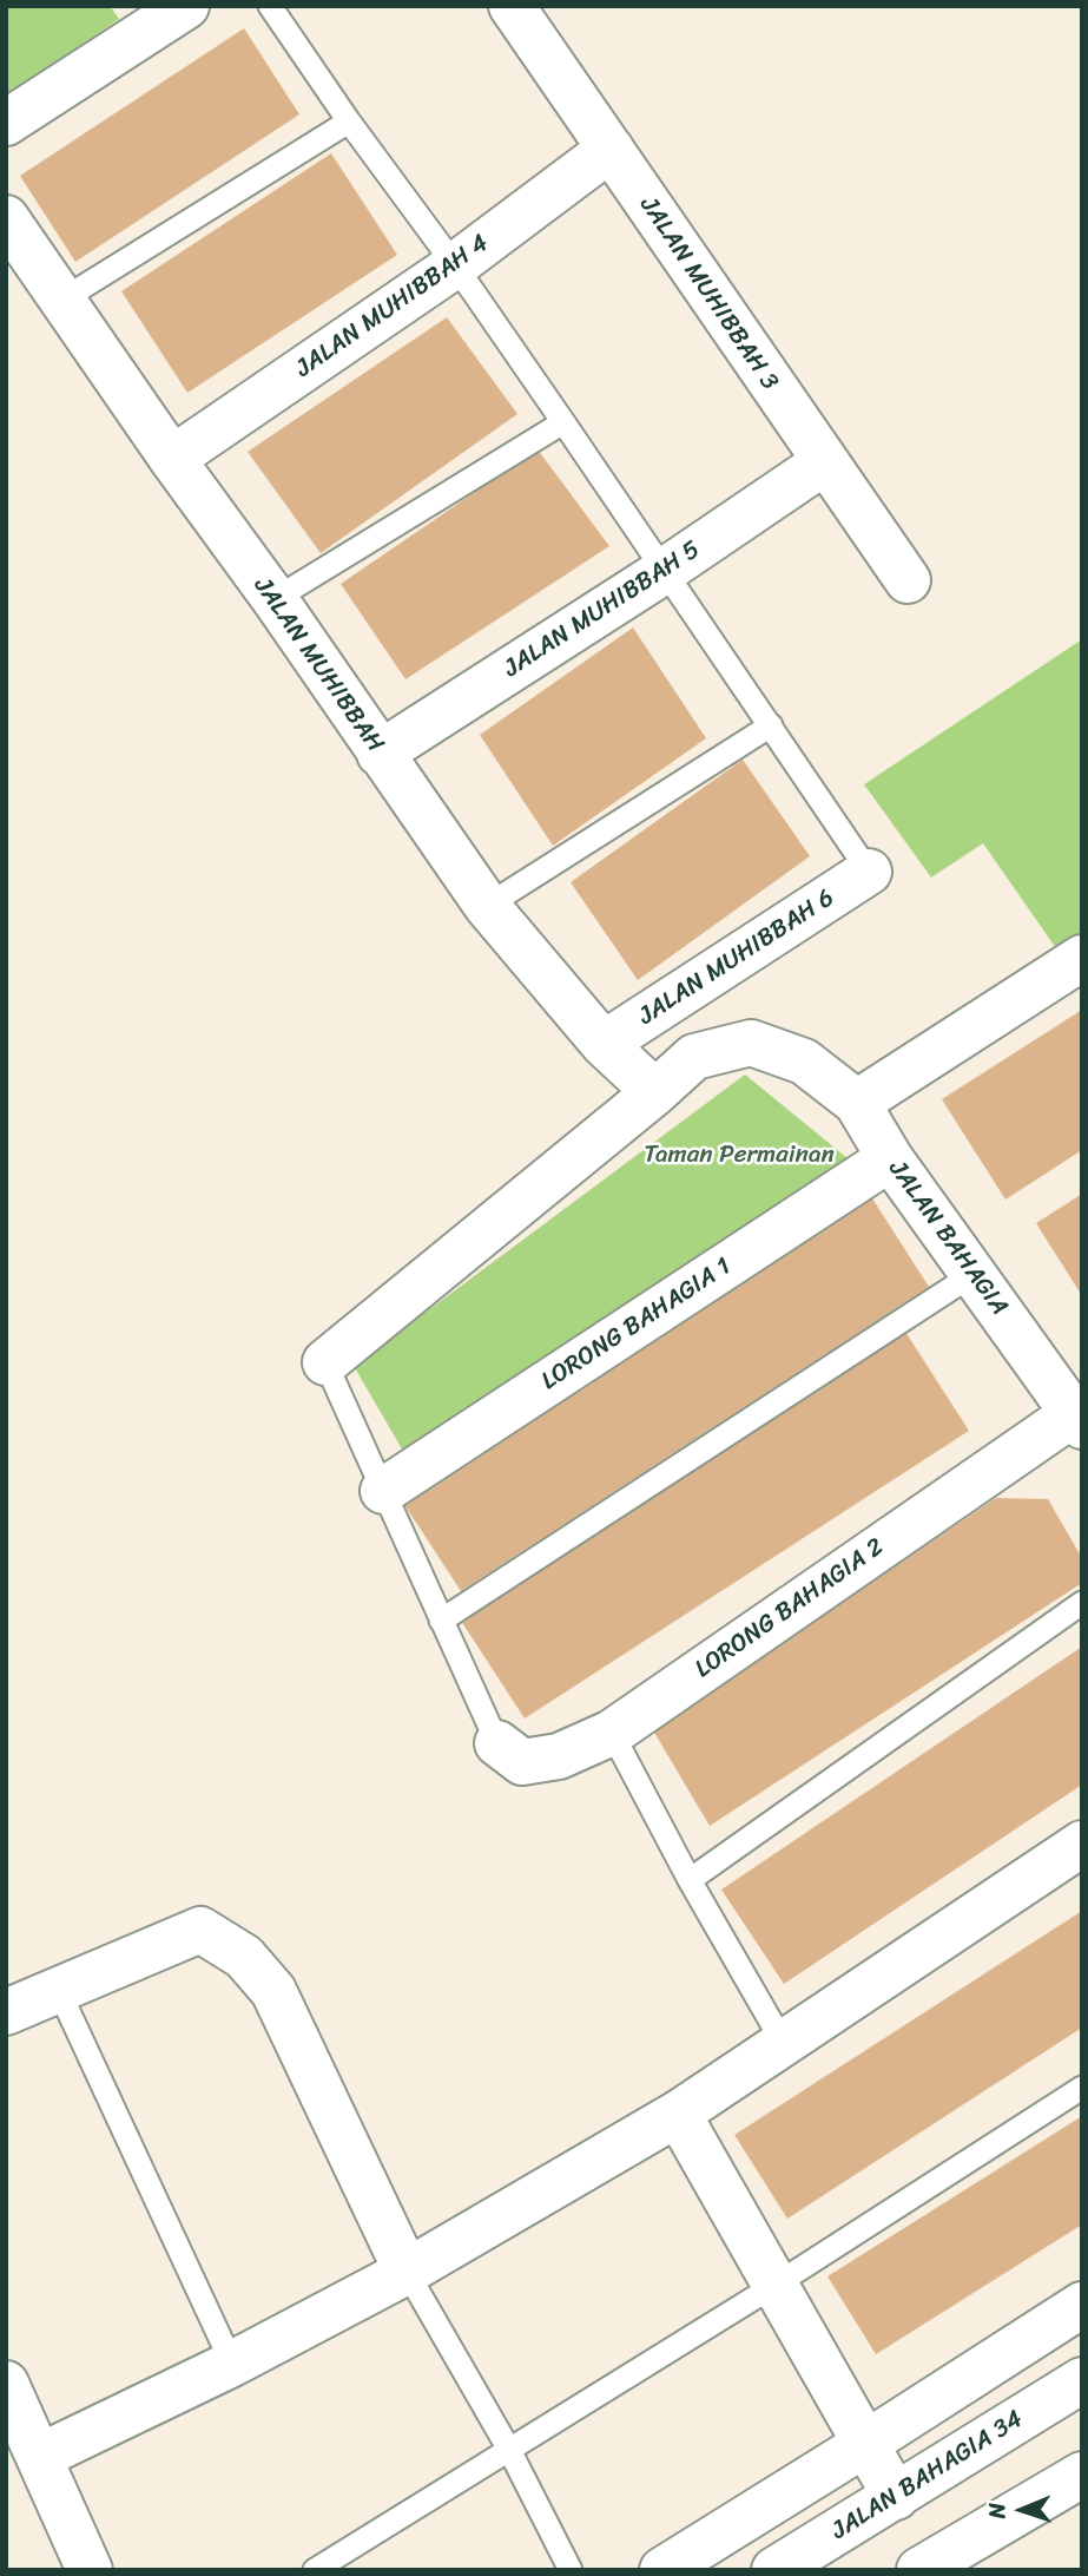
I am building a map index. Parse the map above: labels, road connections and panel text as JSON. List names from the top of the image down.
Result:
{
  "streets": {
    "street": [
      "JALAN MUHIBBAH 3",
      "JALAN MUHIBBAH 4",
      "JALAN MUHIBBAH 5",
      "JALAN MUHIBBAH",
      "JALAN MUHIBBAH 6",
      "JALAN BAHAGIA",
      "LORONG BAHAGIA 1",
      "LORONG BAHAGIA 2",
      "JALAN BAHAGIA 34"
    ]
  },
  "crossings": [
    ["JALAN MUHIBBAH 3", "JALAN MUHIBBAH 4"],
    ["JALAN MUHIBBAH 3", "JALAN MUHIBBAH 5"],
    ["JALAN MUHIBBAH 4", "JALAN MUHIBBAH"],
    ["JALAN MUHIBBAH 5", "JALAN MUHIBBAH"],
    ["JALAN MUHIBBAH", "JALAN MUHIBBAH 6"],
    ["JALAN MUHIBBAH", "JALAN BAHAGIA"],
    ["JALAN BAHAGIA", "LORONG BAHAGIA 1"],
    ["JALAN BAHAGIA", "LORONG BAHAGIA 2"]
  ],
  "parks": ["Taman Permainan"],
  "north": "left"
}
